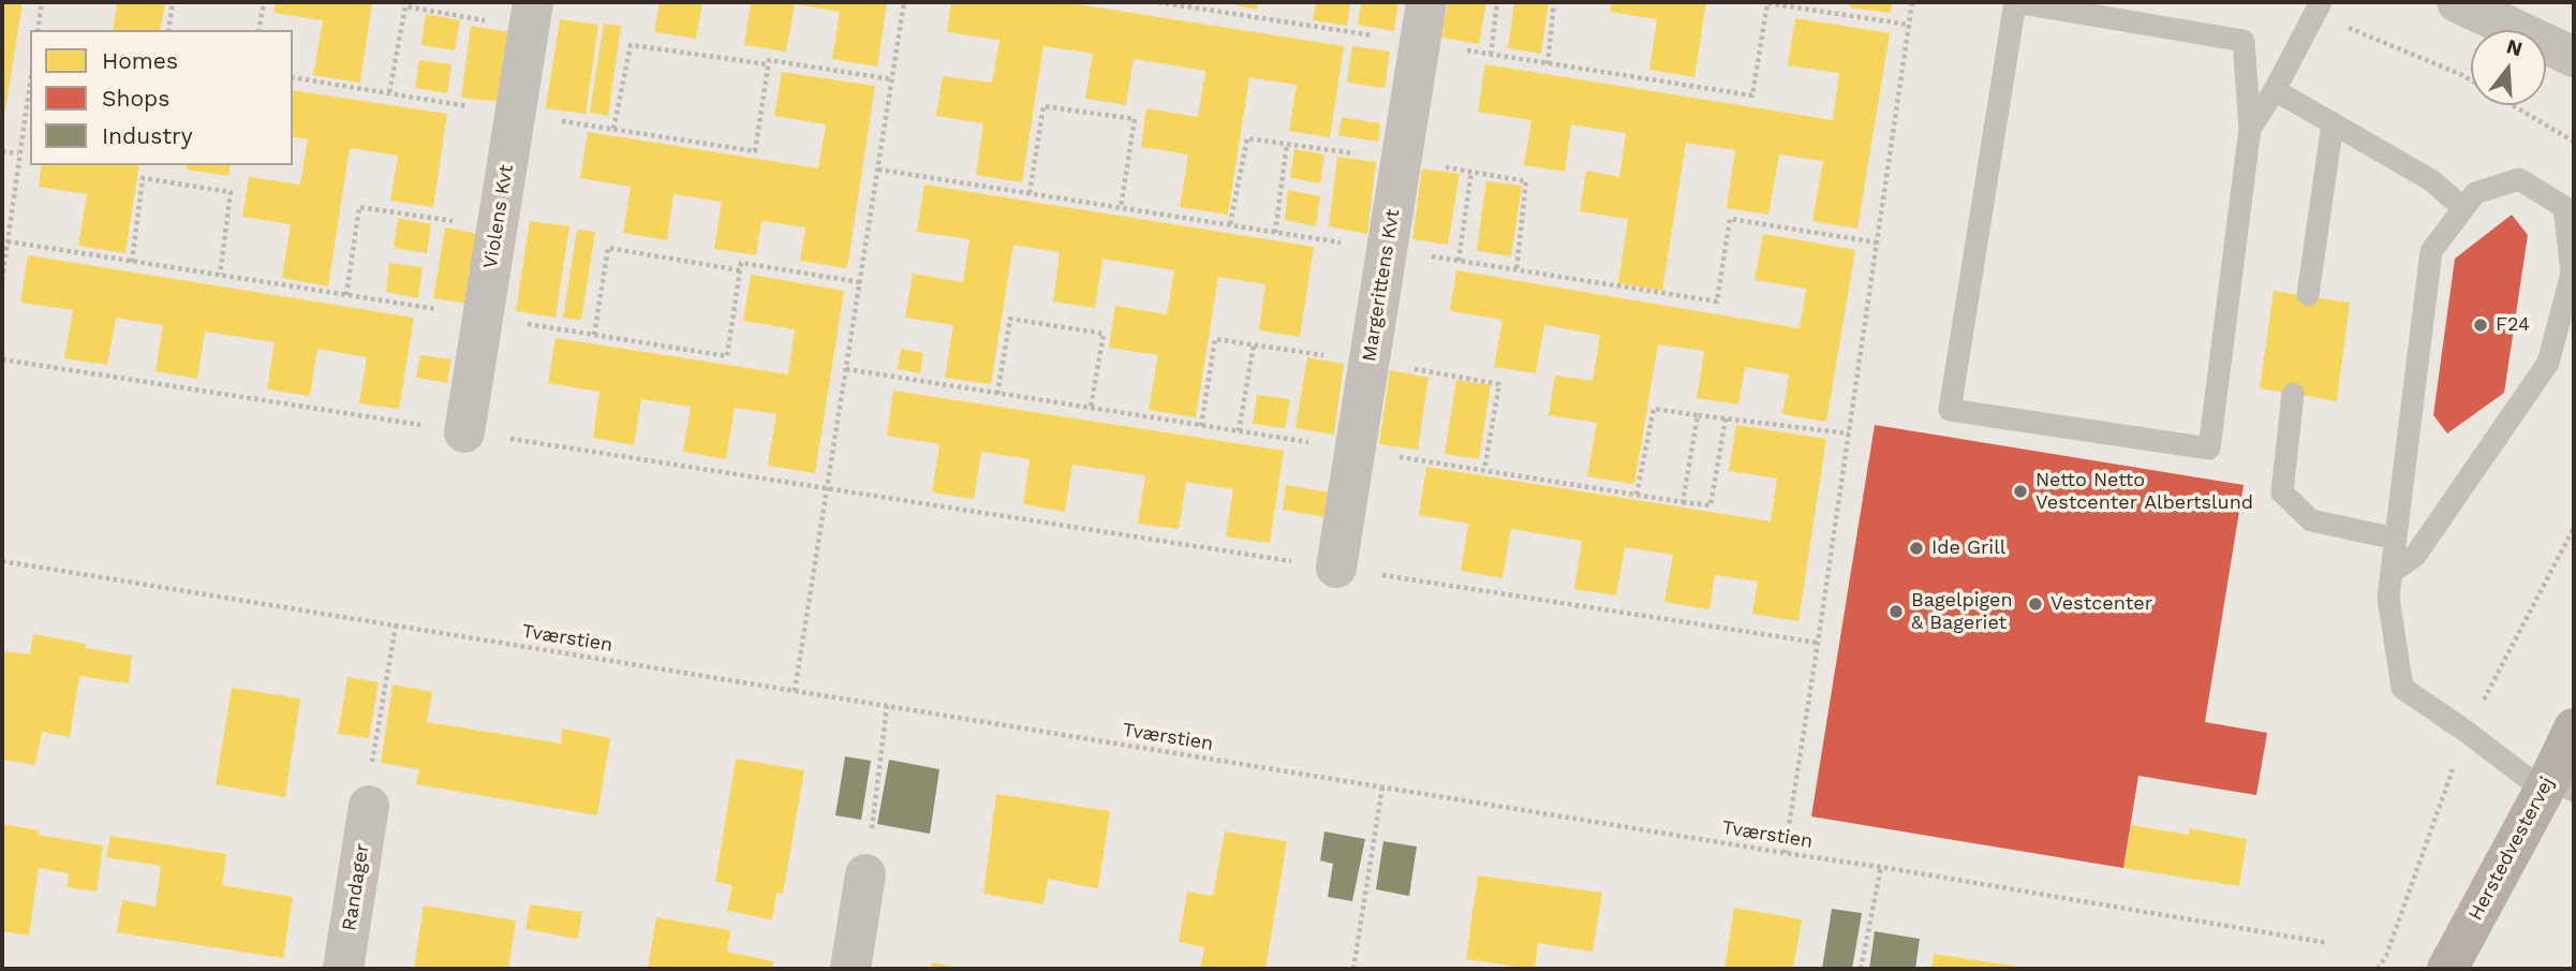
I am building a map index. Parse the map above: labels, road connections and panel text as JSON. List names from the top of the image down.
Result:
{
  "streets": {
    "street": [
      "Violens Kvt",
      "Margerittens Kvt",
      "Herstedvestervej",
      "Randager"
    ],
    "path": ["Tværstien"]
  },
  "places": [
    "F24",
    "Netto Netto Vestcenter Albertslund",
    "Ide Grill",
    "Vestcenter",
    "Bagelpigen & Bageriet"
  ],
  "legend": ["Homes", "Shops", "Industry"],
  "north": "top"
}
